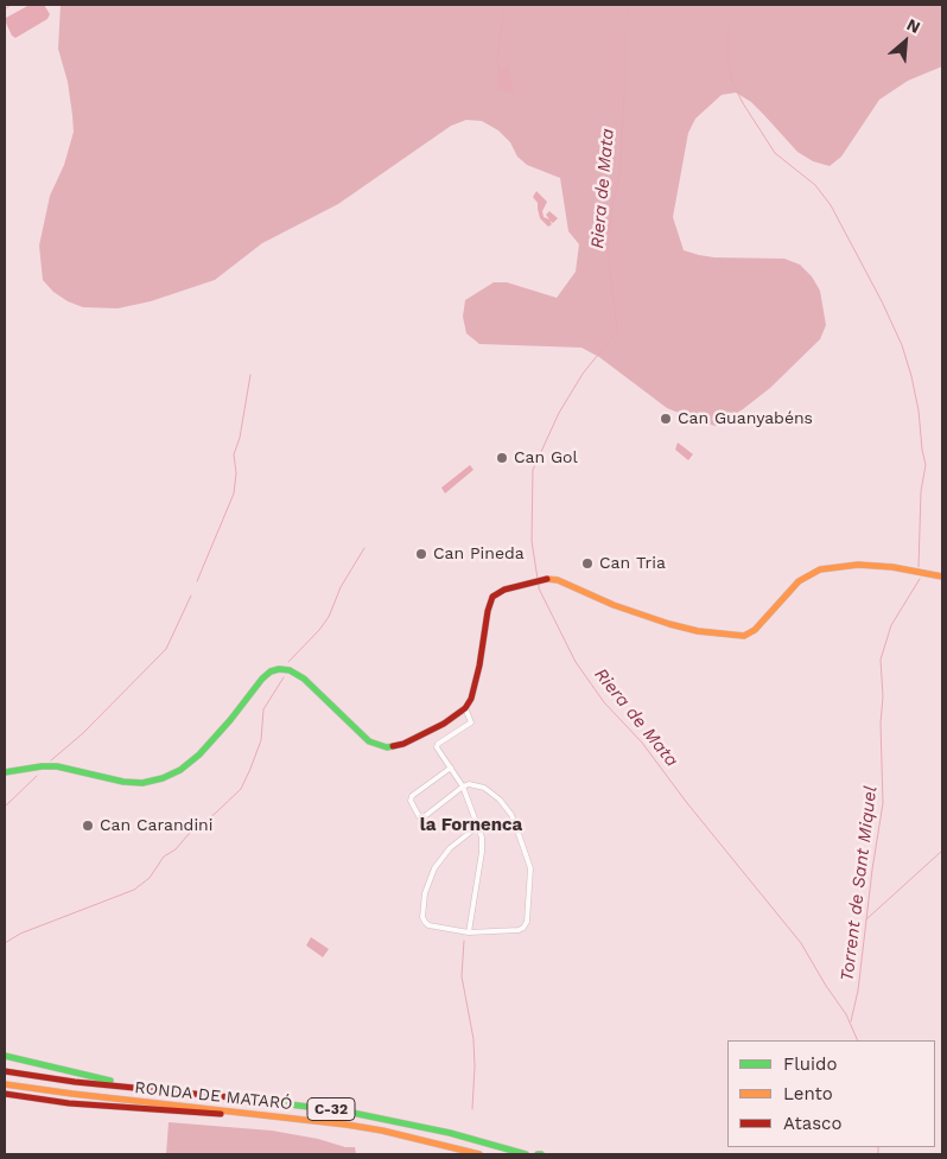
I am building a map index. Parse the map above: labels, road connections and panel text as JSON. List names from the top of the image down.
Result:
{
  "streets": {
    "main road": ["RONDA DE MATARÓ", "C-32"]
  },
  "districts": ["la Fornenca"],
  "water": ["Riera de Mata", "Torrent de Sant Miquel"],
  "places": [
    "Can Guanyabéns",
    "Can Gol",
    "Can Pineda",
    "Can Tria",
    "Can Carandini"
  ],
  "legend": ["Fluido", "Lento", "Atasco"],
  "north": "top right"
}
